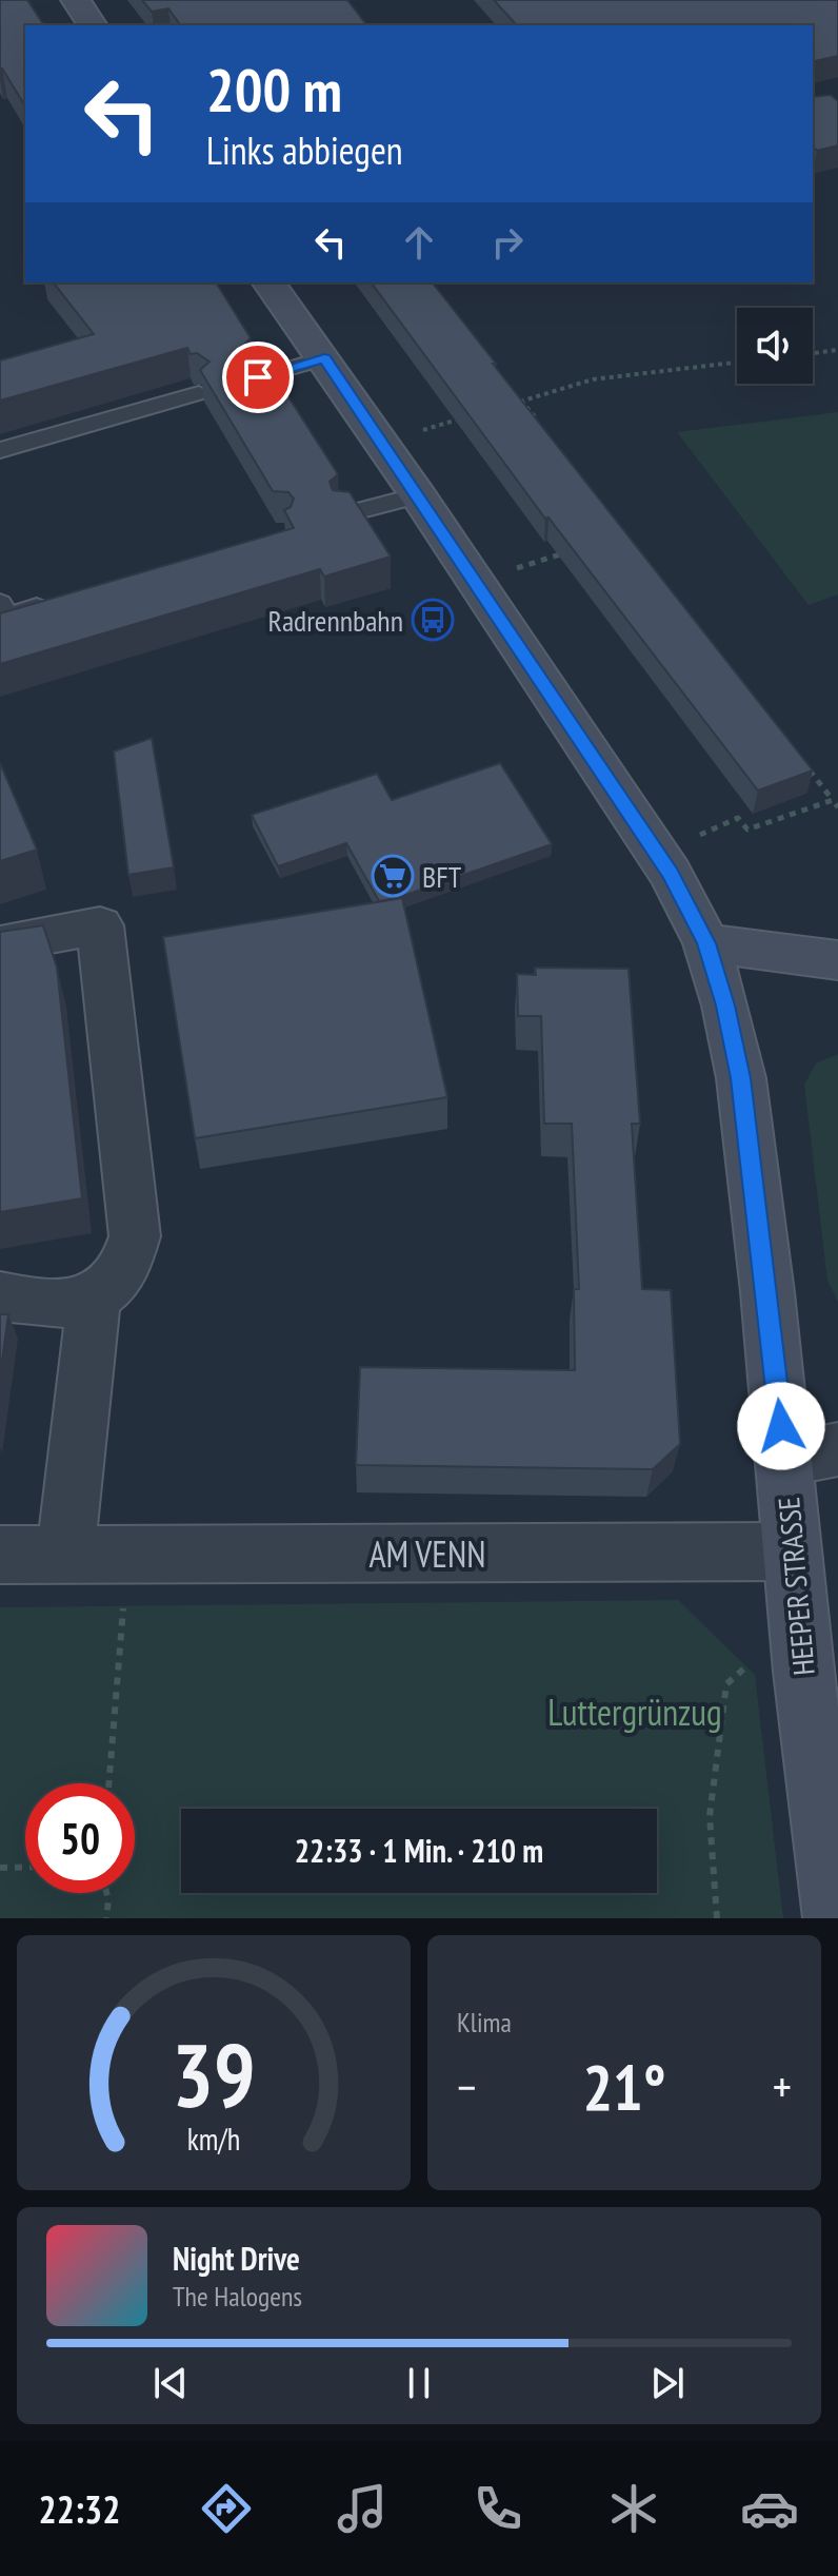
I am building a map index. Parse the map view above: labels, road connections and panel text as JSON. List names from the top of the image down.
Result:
{
  "streets": {
    "main road": ["HEEPER STRASSE"],
    "street": ["AM VENN"]
  },
  "crossings": [
    ["AM VENN", "HEEPER STRASSE"]
  ],
  "parks": ["Luttergrünzug"],
  "places": {
    "bus stop": ["Radrennbahn"],
    "supermarket": ["BFT"]
  },
  "page": {
    "turn": ["200 m", "Links abbiegen"],
    "limit": "50",
    "trip": "22:33 · 1 Min. · 210 m",
    "tile": "Klima",
    "heat": ["−", "21°", "+"],
    "song": ["Night Drive", "The Halogens"],
    "tabs": "22:32",
    "gauge": ["39", "km/h"]
  }
}
